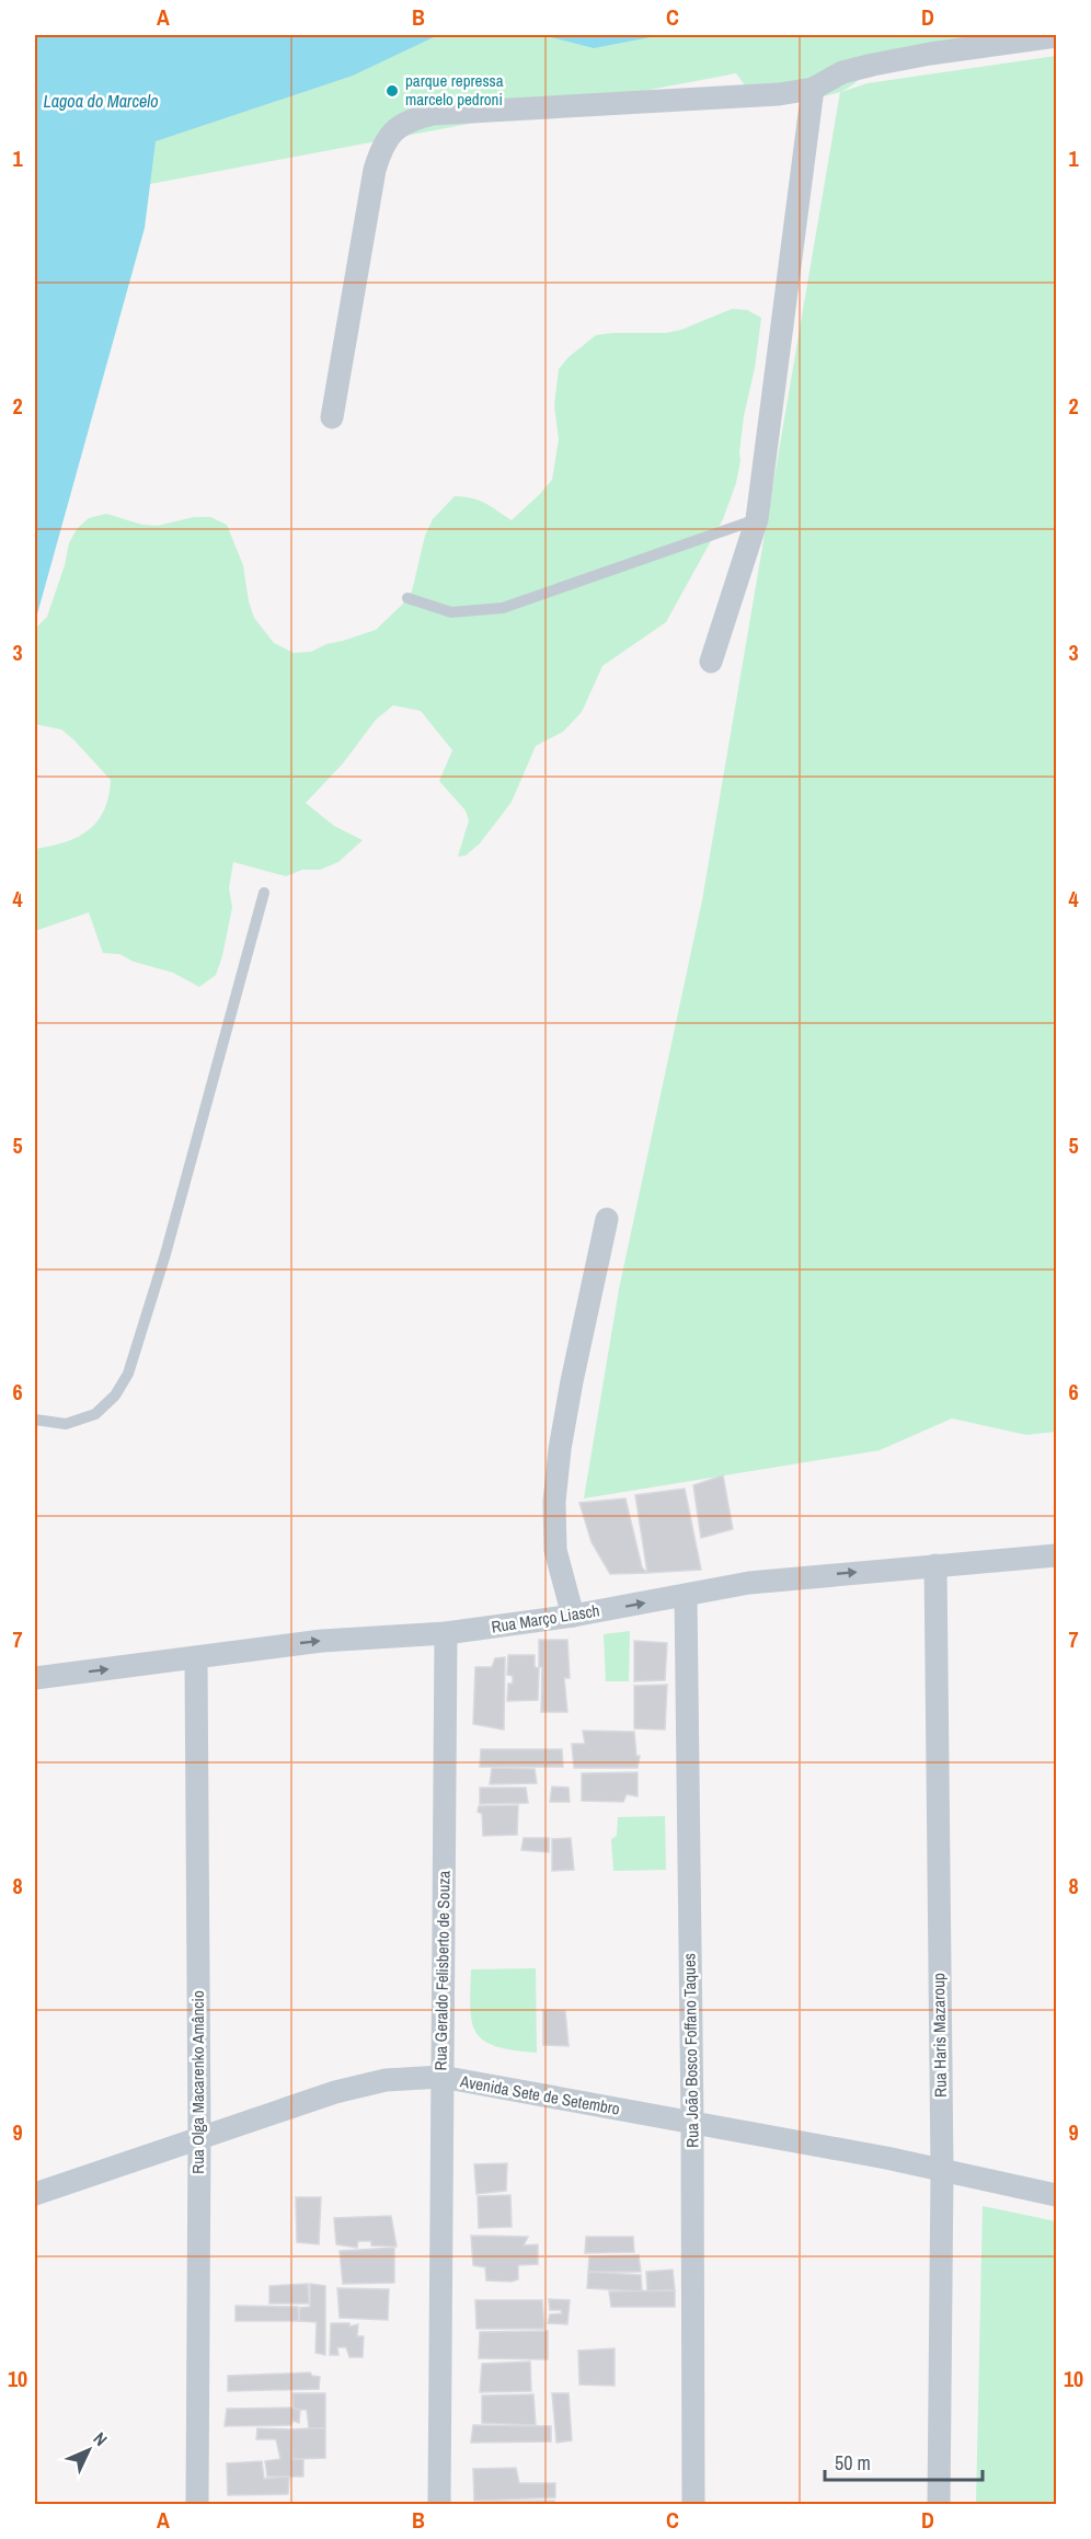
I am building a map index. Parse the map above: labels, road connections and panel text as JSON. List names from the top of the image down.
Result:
{
  "streets": {
    "street": [
      "Rua Março Liasch",
      "Rua Geraldo Felisberto de Souza",
      "Rua Haris Mazaroup",
      "Rua João Bosco Foffano Taques",
      "Rua Olga Macarenko Amâncio",
      "Avenida Sete de Setembro"
    ]
  },
  "crossings": [
    ["Rua Março Liasch", "Rua Geraldo Felisberto de Souza"],
    ["Rua Março Liasch", "Rua Haris Mazaroup"],
    ["Rua Março Liasch", "Rua João Bosco Foffano Taques"],
    ["Rua Março Liasch", "Rua Olga Macarenko Amâncio"],
    ["Rua Geraldo Felisberto de Souza", "Avenida Sete de Setembro"],
    ["Rua Haris Mazaroup", "Avenida Sete de Setembro"],
    ["Rua João Bosco Foffano Taques", "Avenida Sete de Setembro"],
    ["Rua Olga Macarenko Amâncio", "Avenida Sete de Setembro"]
  ],
  "one_way": ["Rua Março Liasch"],
  "water": ["Lagoa do Marcelo"],
  "places": ["parque repressa marcelo pedroni"],
  "scale_bar": "50 m",
  "north": "top right",
  "grid": {
    "columns": [
      "A",
      "B",
      "C",
      "D"
    ],
    "rows": [
      "1",
      "2",
      "3",
      "4",
      "5",
      "6",
      "7",
      "8",
      "9",
      "10"
    ]
  }
}
